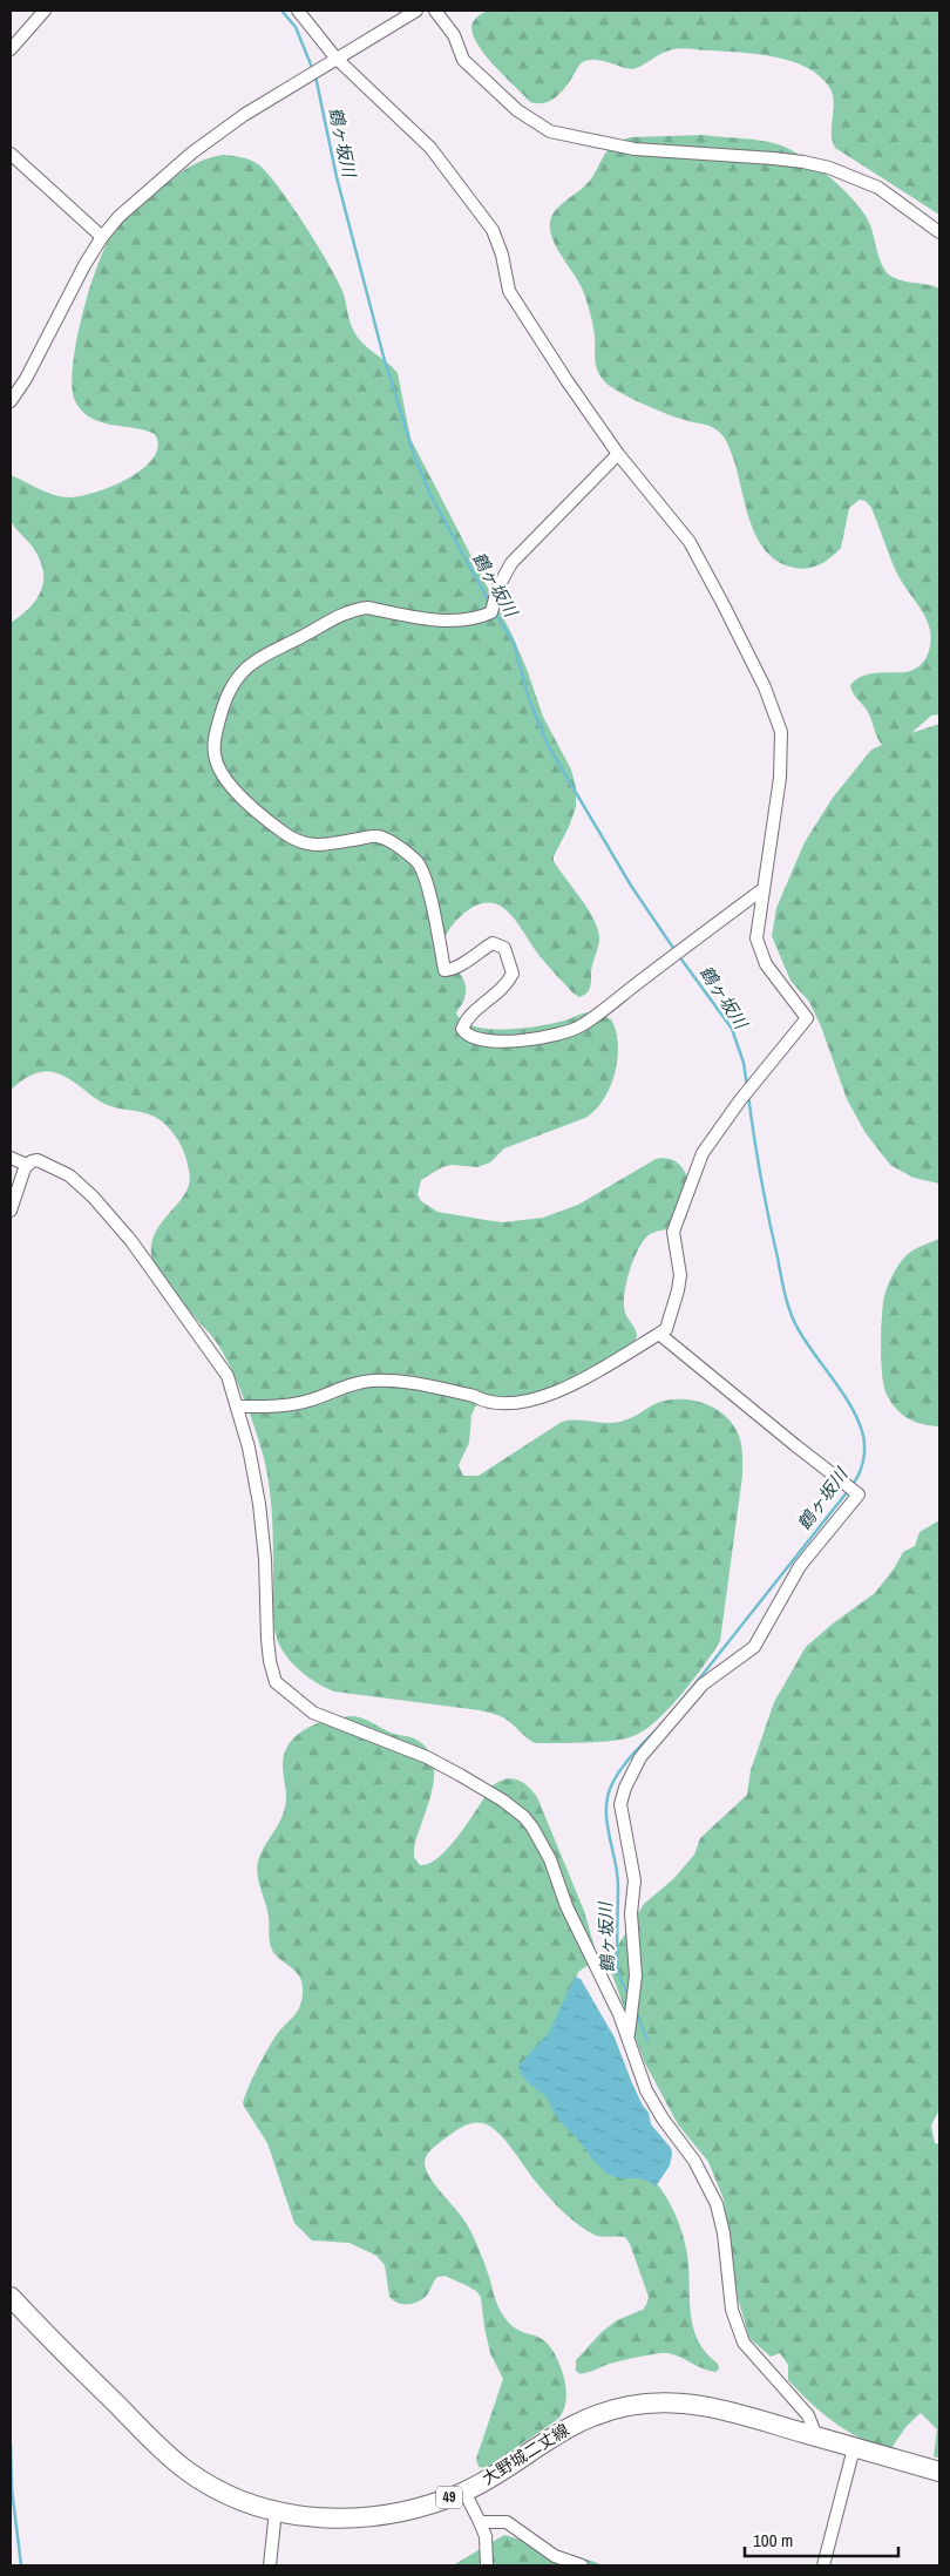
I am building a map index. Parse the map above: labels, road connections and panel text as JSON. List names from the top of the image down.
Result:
{
  "streets": {
    "main road": ["大野城二丈線", "49"]
  },
  "water": ["鶴ヶ坂川"],
  "scale_bar": "100 m"
}
